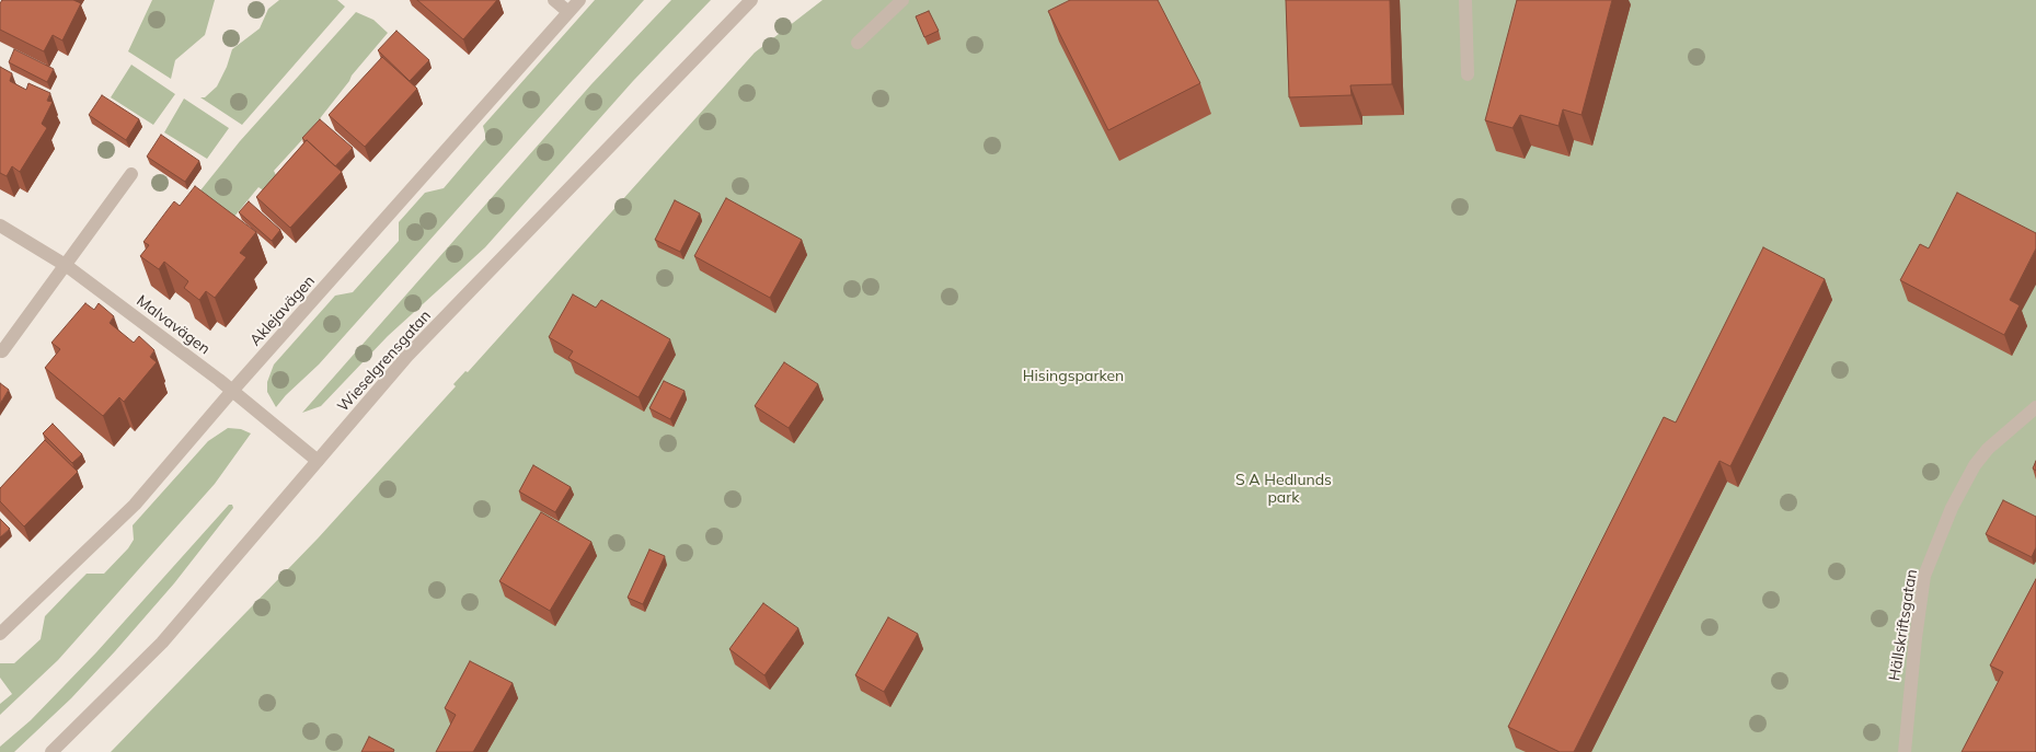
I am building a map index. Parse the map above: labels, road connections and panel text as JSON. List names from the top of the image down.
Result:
{
  "streets": {
    "street": [
      "Aklejavägen",
      "Malvavägen",
      "Wieselgrensgatan",
      "Hällskriftsgatan"
    ]
  },
  "crossings": [
    ["Aklejavägen", "Malvavägen"],
    ["Malvavägen", "Wieselgrensgatan"]
  ],
  "parks": ["Hisingsparken", "S A Hedlunds park"]
}
